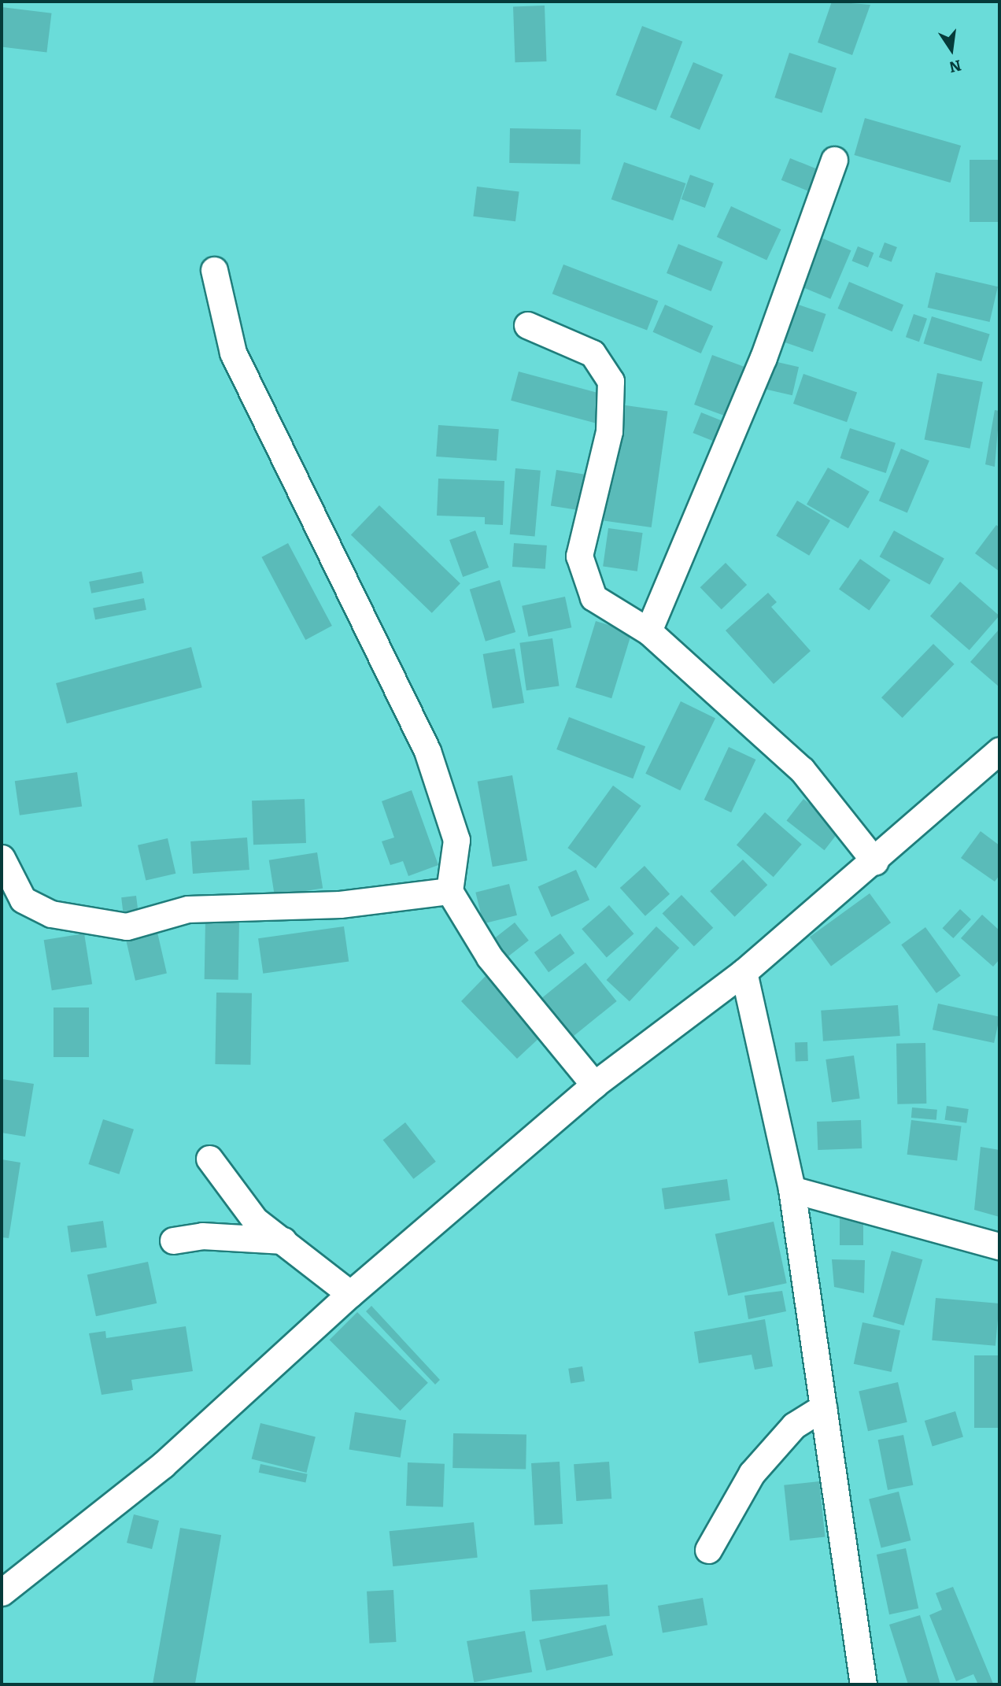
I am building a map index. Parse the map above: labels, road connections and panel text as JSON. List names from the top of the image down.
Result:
{
  "north": "bottom"
}
